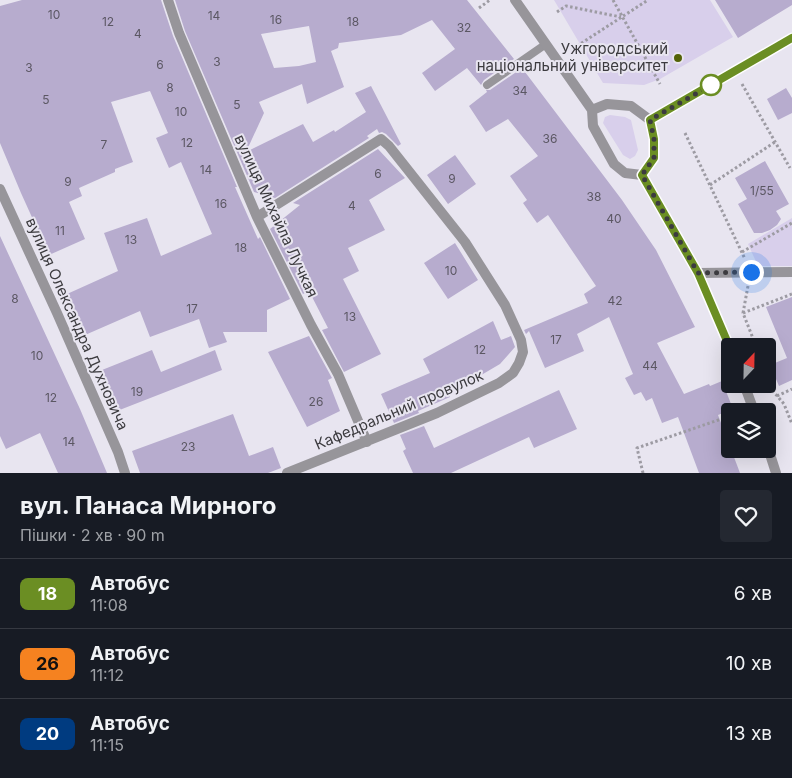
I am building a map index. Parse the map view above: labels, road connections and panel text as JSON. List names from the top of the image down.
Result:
{
  "streets": {
    "street": ["вулиця Михайла Лучкая", "вулиця Олександра Духновича", "Кафедральний провулок"]
  },
  "crossings": [
    ["вулиця Михайла Лучкая", "Кафедральний провулок"]
  ],
  "places": ["Ужгородський національний університет"],
  "lines": ["bus line 18"],
  "house_numbers": [
    "10",
    "14",
    "16",
    "12",
    "18",
    "32",
    "4",
    "3",
    "6",
    "3",
    "8",
    "34",
    "5",
    "5",
    "10",
    "36",
    "12",
    "7",
    "14",
    "6",
    "9",
    "9",
    "1/55",
    "38",
    "16",
    "4",
    "40",
    "11",
    "13",
    "18",
    "10",
    "8",
    "42",
    "17",
    "13",
    "17",
    "12",
    "10",
    "44",
    "19",
    "12",
    "26",
    "14",
    "23"
  ],
  "north": "top",
  "page": {
    "heading": ["вул. Панаса Мирного", "Пішки · 2 хв · 90 m"],
    "list": [
      {
        "mark": "18",
        "name": "Автобус",
        "note": "11:08",
        "value": "6 хв"
      },
      {
        "mark": "26",
        "name": "Автобус",
        "note": "11:12",
        "value": "10 хв"
      },
      {
        "mark": "20",
        "name": "Автобус",
        "note": "11:15",
        "value": "13 хв"
      }
    ]
  }
}
